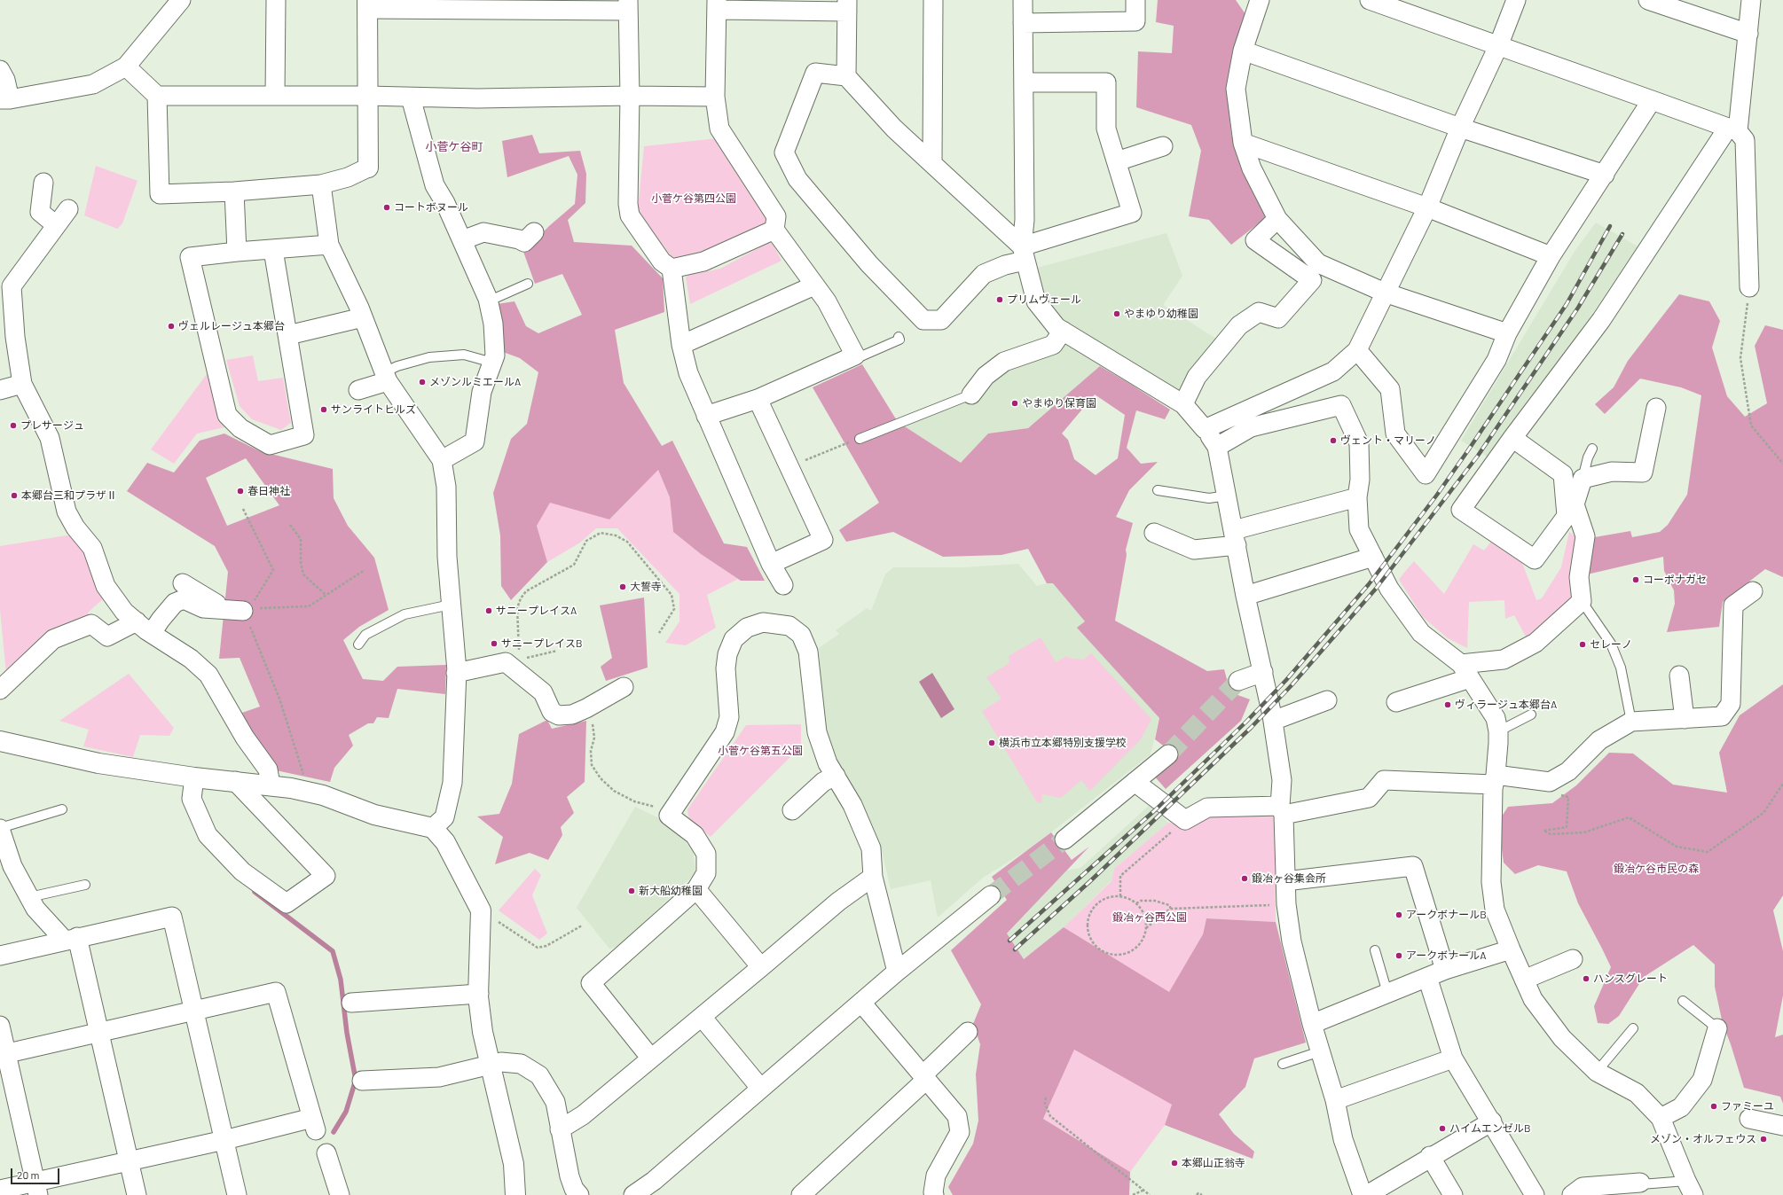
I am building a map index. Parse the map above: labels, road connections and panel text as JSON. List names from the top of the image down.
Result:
{
  "districts": ["小菅ケ谷町"],
  "parks": [
    "小菅ケ谷第四公園",
    "小菅ケ谷第五公園",
    "鍛冶ケ谷市民の森",
    "鍛冶ヶ谷西公園"
  ],
  "places": [
    "コートボヌール",
    "プリムヴェール",
    "やまゆり幼稚園",
    "ヴェルレージュ本郷台",
    "メゾンルミエールA",
    "やまゆり保育園",
    "サンライトヒルズ",
    "プレサージュ",
    "ヴェント・マリーノ",
    "春日神社",
    "本郷台三和プラザⅡ",
    "コーポナガセ",
    "大誓寺",
    "サニープレイスA",
    "サニープレイスB",
    "セレーノ",
    "ヴィラージュ本郷台A",
    "横浜市立本郷特別支援学校",
    "鍛冶ヶ谷集会所",
    "新大船幼稚園",
    "アークボナールB",
    "アークボナールA",
    "ハンスグレート",
    "ファミーユ",
    "ハイムエンゼルB",
    "メゾン・オルフェウス",
    "本郷山正翁寺"
  ],
  "scale_bar": "20 m"
}
